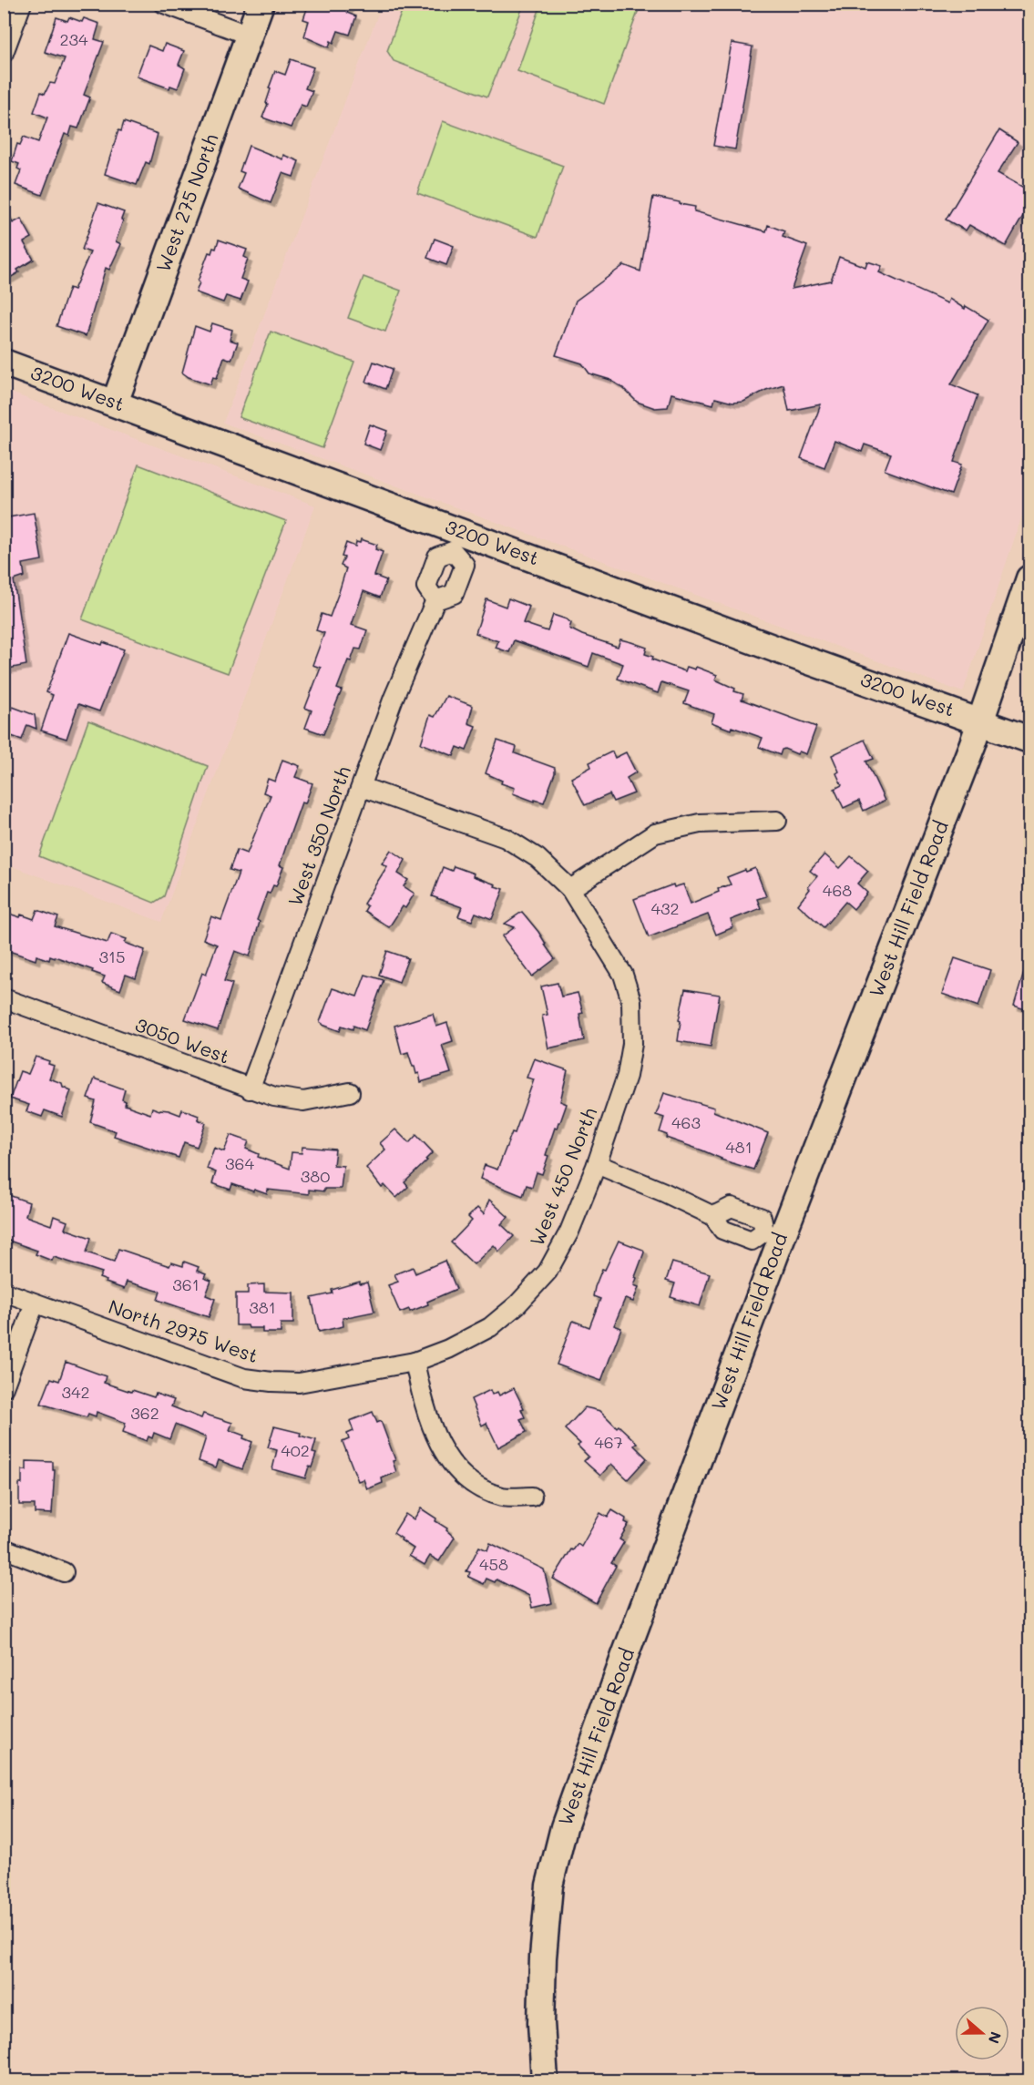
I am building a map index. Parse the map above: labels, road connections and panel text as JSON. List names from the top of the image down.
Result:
{
  "streets": {
    "street": [
      "West 275 North",
      "3200 West",
      "West 350 North",
      "West Hill Field Road",
      "3050 West",
      "West 450 North",
      "North 2975 West"
    ]
  },
  "crossings": [
    ["West 275 North", "3200 West"],
    ["3200 West", "West Hill Field Road"],
    ["West 350 North", "3050 West"],
    ["West 350 North", "West 450 North"],
    ["West 450 North", "North 2975 West"]
  ],
  "house_numbers": [
    "234",
    "468",
    "432",
    "315",
    "463",
    "481",
    "364",
    "380",
    "361",
    "381",
    "342",
    "362",
    "467",
    "402",
    "458"
  ],
  "north": "right"
}
